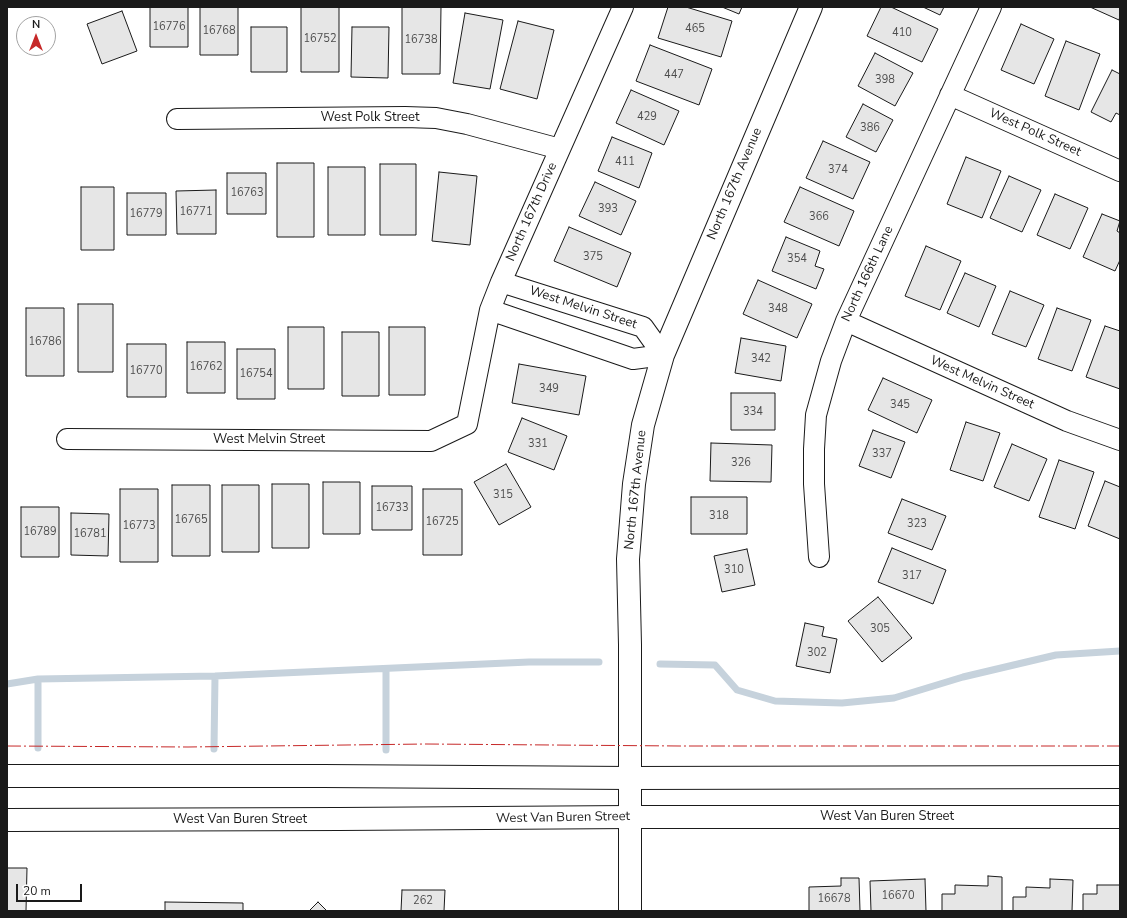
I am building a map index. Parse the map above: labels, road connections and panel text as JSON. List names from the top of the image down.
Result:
{
  "streets": {
    "main road": ["North 167th Avenue", "West Van Buren Street"],
    "street": [
      "West Polk Street",
      "North 167th Drive",
      "North 166th Lane",
      "West Melvin Street"
    ]
  },
  "crossings": [
    ["West Polk Street", "North 167th Drive"],
    ["West Polk Street", "North 166th Lane"],
    ["North 167th Avenue", "West Melvin Street"],
    ["North 167th Avenue", "West Van Buren Street"],
    ["North 167th Drive", "West Melvin Street"],
    ["North 166th Lane", "West Melvin Street"]
  ],
  "house_numbers": [
    "16776",
    "465",
    "16768",
    "410",
    "16752",
    "16738",
    "447",
    "398",
    "429",
    "386",
    "411",
    "374",
    "16763",
    "393",
    "16771",
    "16779",
    "366",
    "375",
    "354",
    "348",
    "16786",
    "342",
    "16762",
    "16770",
    "16754",
    "349",
    "345",
    "334",
    "331",
    "337",
    "326",
    "315",
    "16733",
    "318",
    "16765",
    "16725",
    "323",
    "16773",
    "16789",
    "16781",
    "310",
    "317",
    "305",
    "302",
    "16670",
    "16678",
    "262"
  ],
  "scale_bar": "20 m",
  "north": "top"
}
